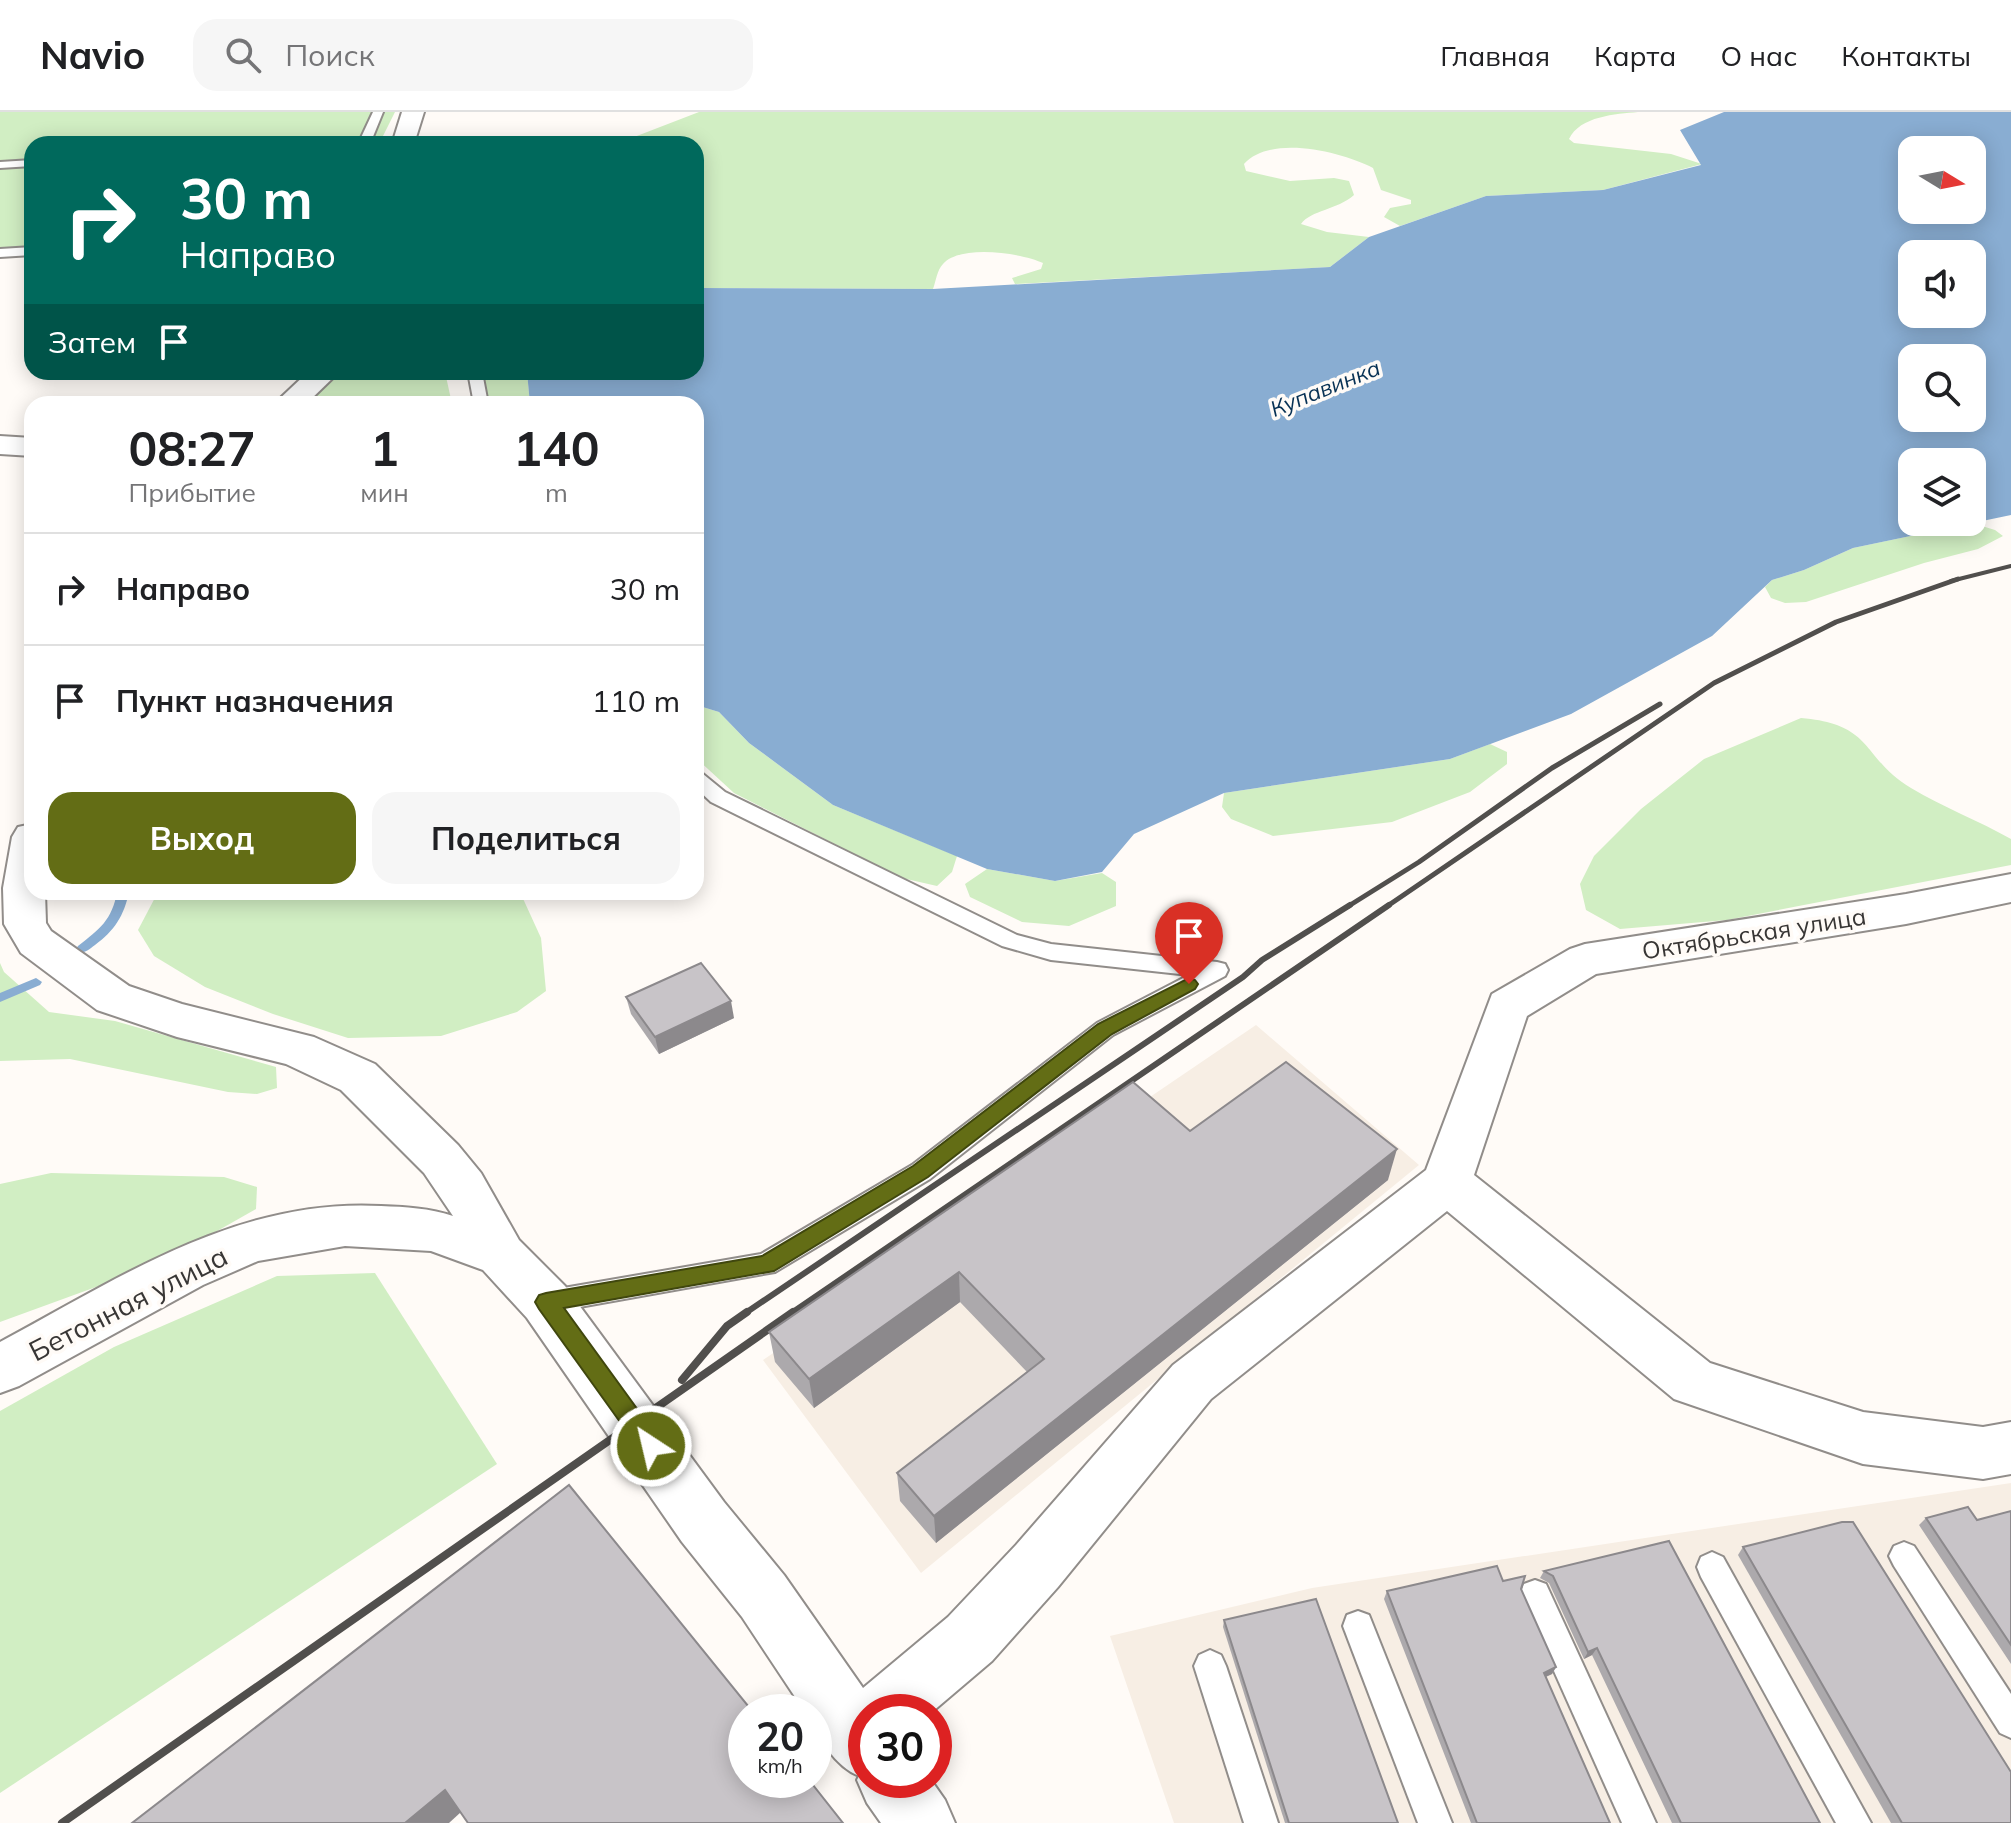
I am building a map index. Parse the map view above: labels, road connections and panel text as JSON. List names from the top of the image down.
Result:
{
  "streets": {
    "street": ["Октябрьская улица", "Бетонная улица"]
  },
  "water": ["Купавинка"],
  "north": "right",
  "page": {
    "header": "Navio",
    "search": "Поиск",
    "nav": [
      "Главная",
      "Карта",
      "О нас",
      "Контакты"
    ],
    "turn": ["30 m", "Направо"],
    "then": "Затем",
    "eta": [
      "08:27",
      "Прибытие",
      "1",
      "мин",
      "140",
      "m"
    ],
    "list": [
      {
        "name": "Направо",
        "value": "30 m"
      },
      {
        "name": "Пункт назначения",
        "value": "110 m"
      }
    ],
    "buttons": ["Выход", "Поделиться"],
    "speed": "20 km/h",
    "limit": "30"
  }
}
